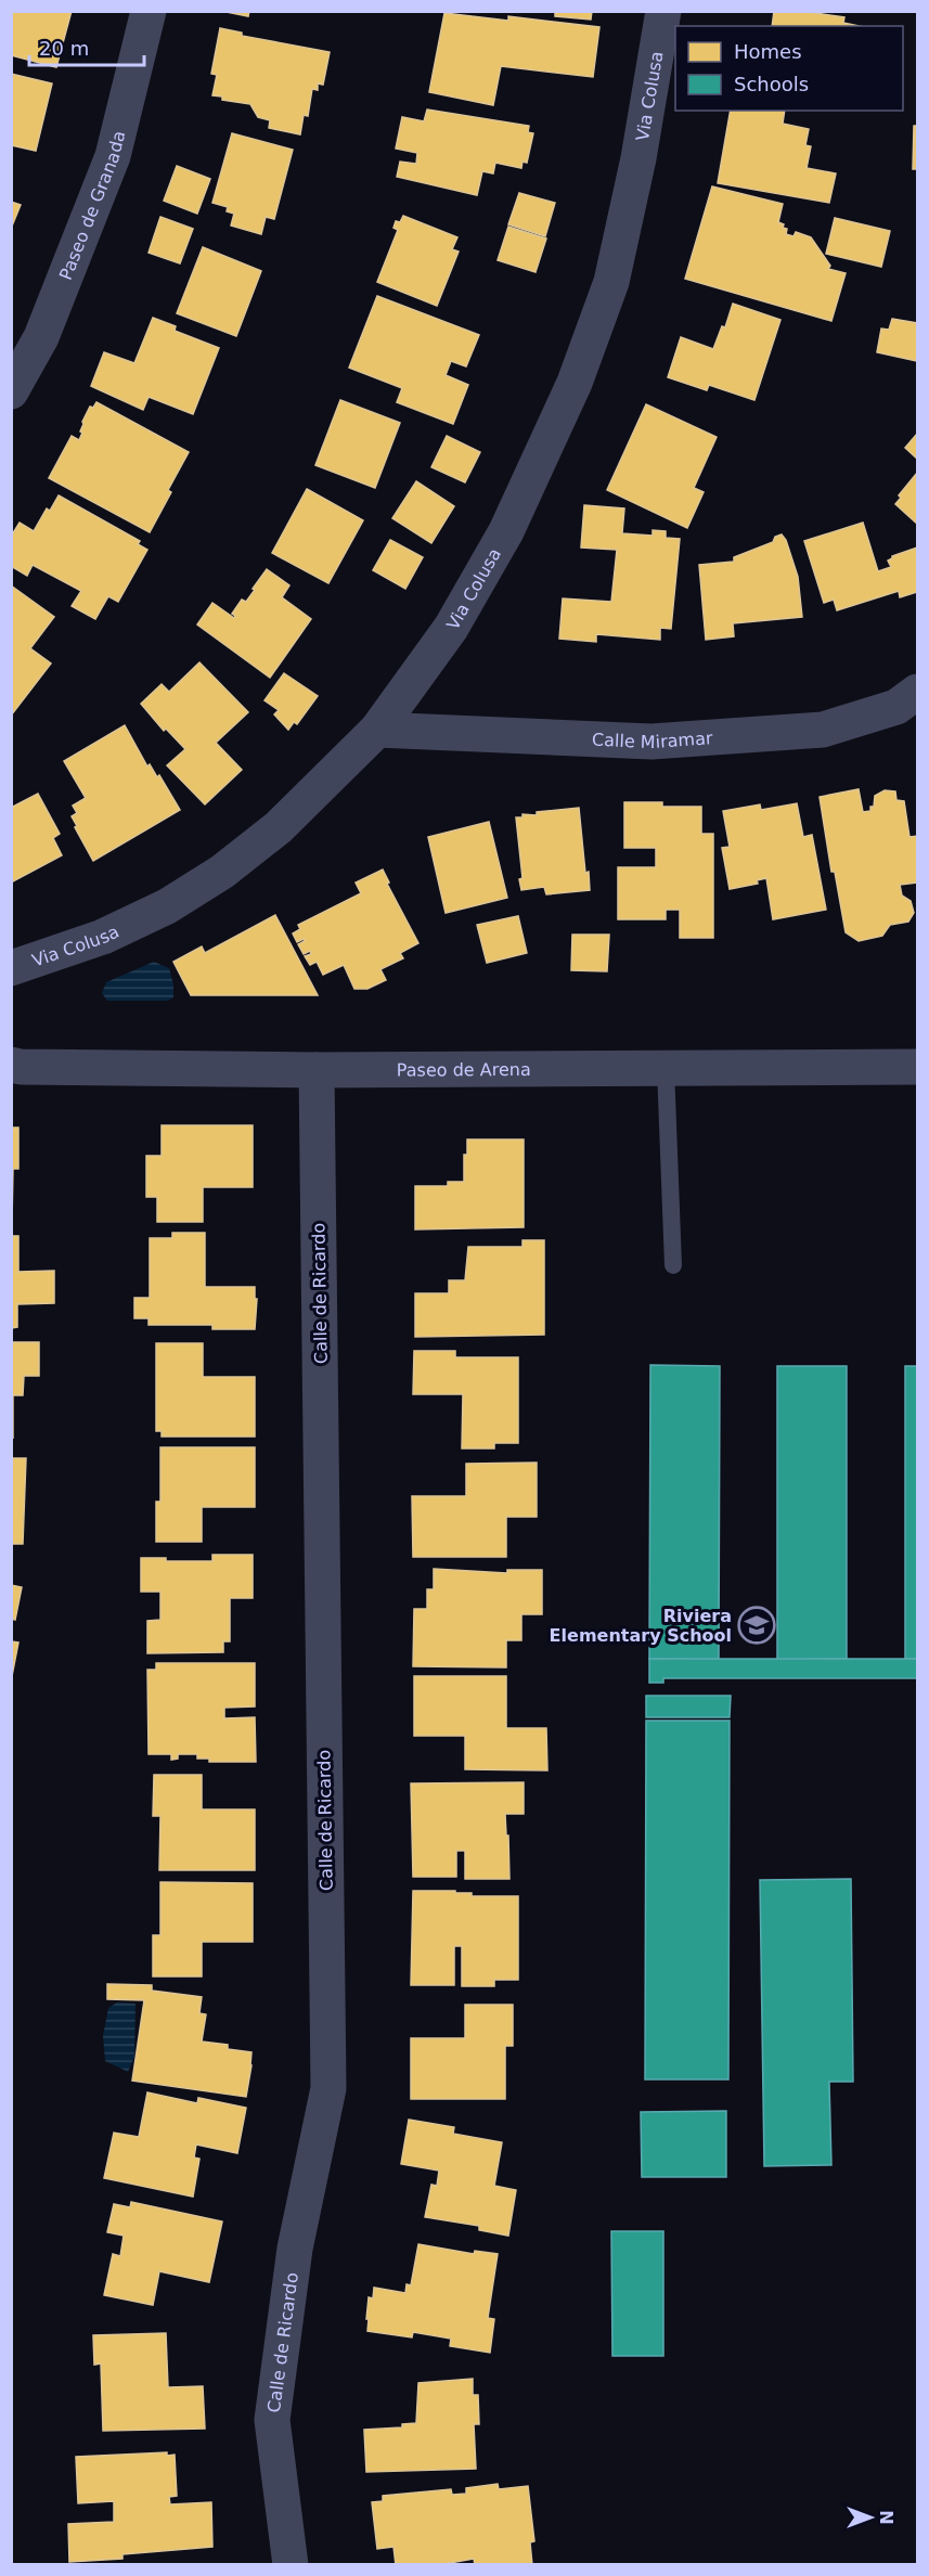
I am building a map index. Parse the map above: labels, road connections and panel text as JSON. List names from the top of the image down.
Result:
{
  "streets": {
    "street": [
      "Via Colusa",
      "Paseo de Granada",
      "Calle Miramar",
      "Paseo de Arena",
      "Calle de Ricardo"
    ]
  },
  "crossings": [
    ["Via Colusa", "Calle Miramar"],
    ["Paseo de Arena", "Calle de Ricardo"]
  ],
  "places": {
    "school or university": ["Riviera Elementary School"]
  },
  "legend": ["Homes", "Schools"],
  "scale_bar": "20 m",
  "north": "right"
}
